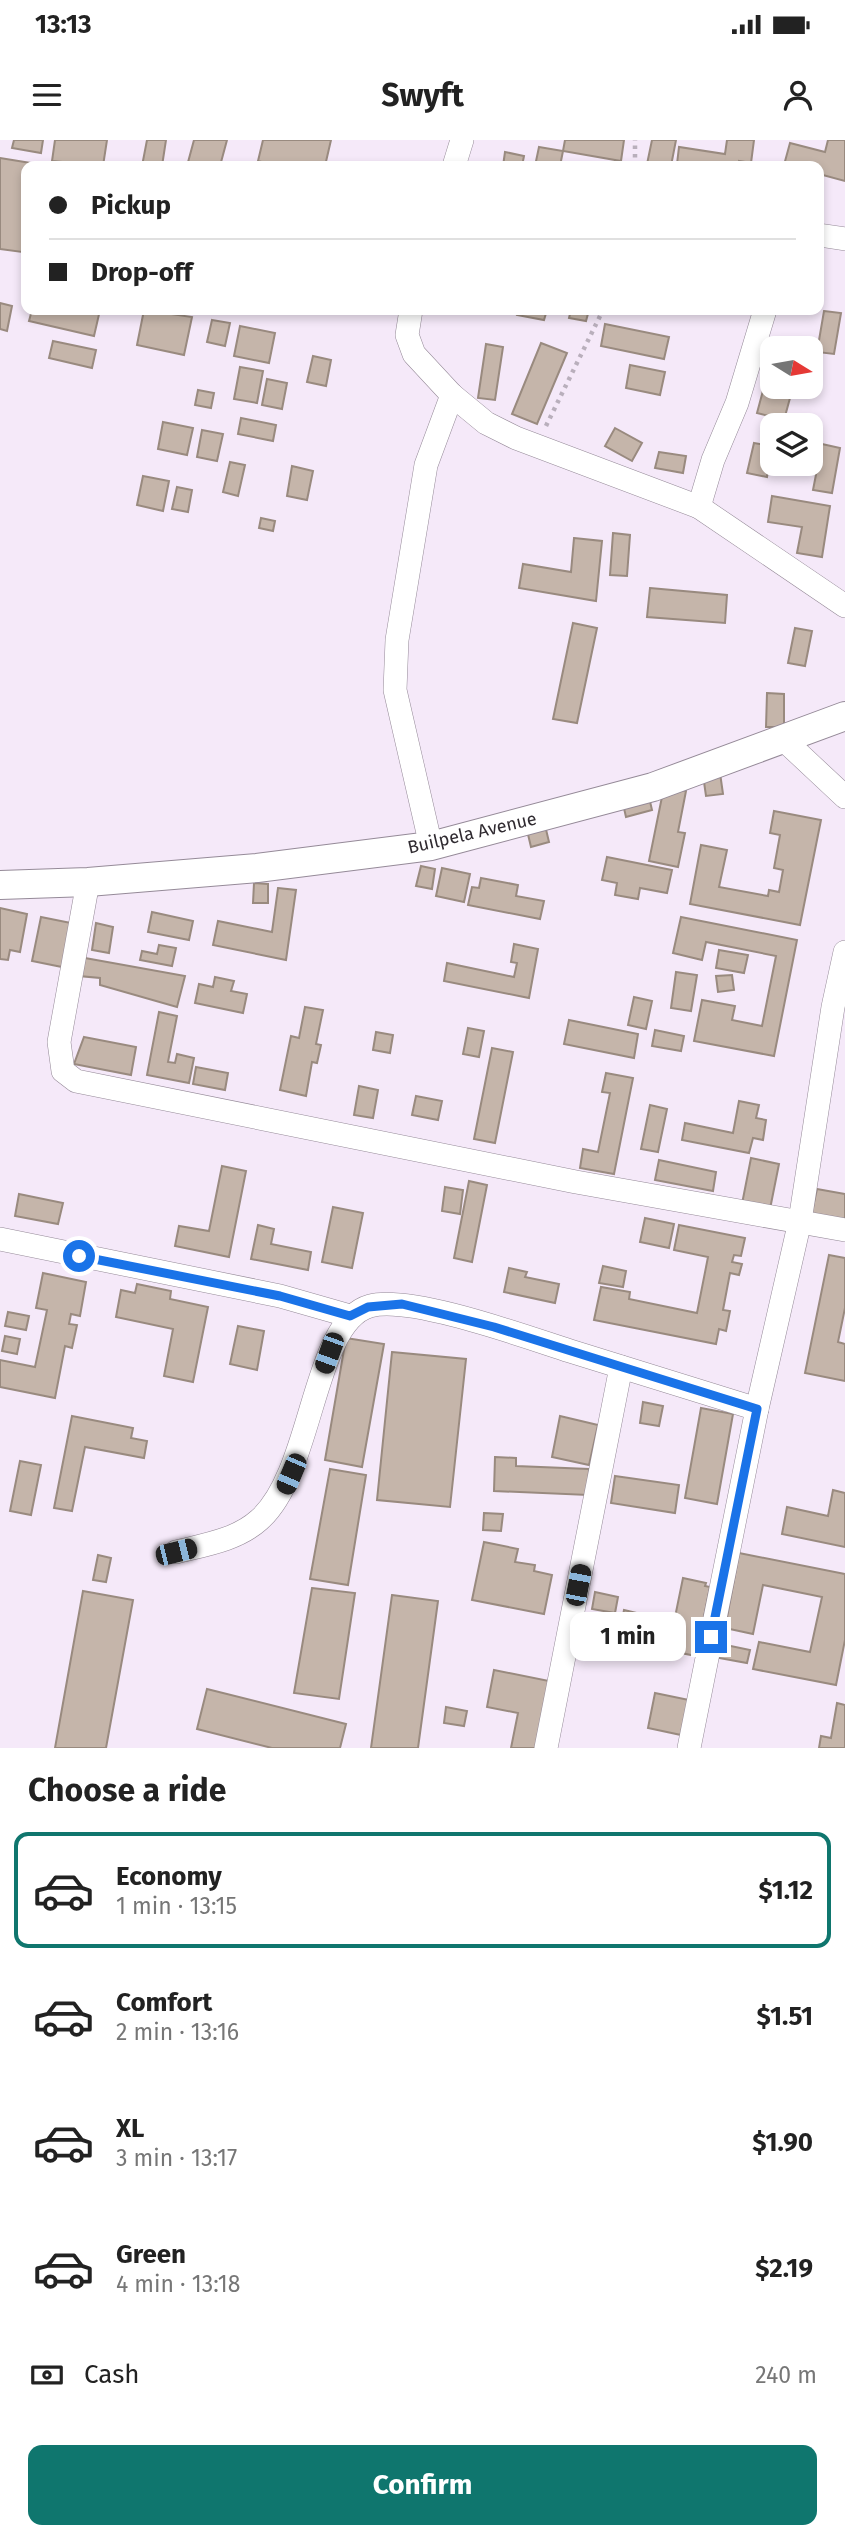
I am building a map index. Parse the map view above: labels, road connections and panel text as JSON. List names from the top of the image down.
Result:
{
  "streets": {
    "street": ["Builpela Avenue"]
  },
  "north": "right",
  "page": {
    "status": "13:13",
    "header": "Swyft",
    "banner": ["Pickup", "Drop-off"],
    "bubble": "1 min",
    "heading": "Choose a ride",
    "list": [
      {
        "name": "Economy",
        "note": "1 min · 13:15",
        "value": "$1.12"
      },
      {
        "name": "Comfort",
        "note": "2 min · 13:16",
        "value": "$1.51"
      },
      {
        "name": "XL",
        "note": "3 min · 13:17",
        "value": "$1.90"
      },
      {
        "name": "Green",
        "note": "4 min · 13:18",
        "value": "$2.19"
      }
    ],
    "pay": ["Cash", "240 m"],
    "buttons": "Confirm"
  }
}
